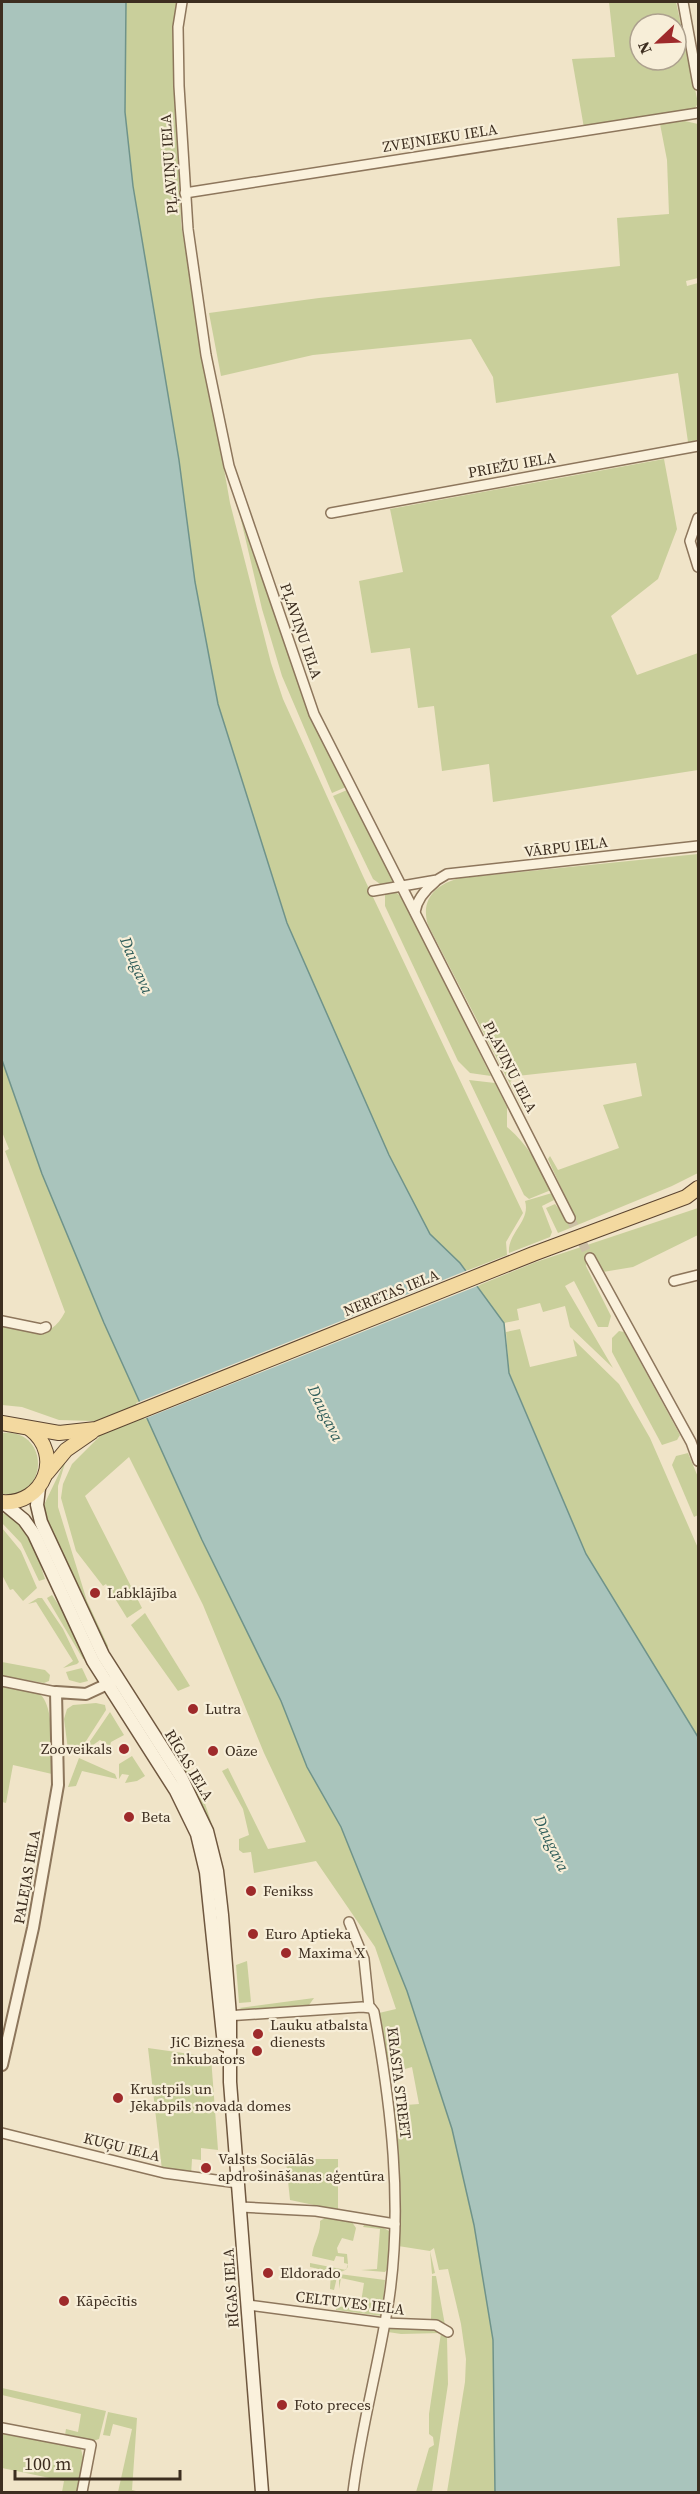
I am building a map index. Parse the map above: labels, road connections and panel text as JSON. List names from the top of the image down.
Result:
{
  "streets": {
    "main road": ["NERETAS IELA", "RĪGAS IELA"],
    "street": [
      "ZVEJNIEKU IELA",
      "PĻAVIŅU IELA",
      "PRIEŽU IELA",
      "VĀRPU IELA",
      "PALEJAS IELA",
      "KRASTA STREET",
      "KUĢU IELA",
      "CELTUVES IELA"
    ]
  },
  "crossings": [
    ["ZVEJNIEKU IELA", "PĻAVIŅU IELA"],
    ["PĻAVIŅU IELA", "VĀRPU IELA"],
    ["RĪGAS IELA", "KUĢU IELA"],
    ["RĪGAS IELA", "CELTUVES IELA"],
    ["KRASTA STREET", "CELTUVES IELA"]
  ],
  "water": ["Daugava"],
  "places": [
    "Labklājība",
    "Lutra",
    "Zooveikals",
    "Oāze",
    "Beta",
    "Fenikss",
    "Euro Aptieka",
    "Maxima X",
    "Lauku atbalsta dienests",
    "JiC Biznesa inkubators",
    "Krustpils un Jēkabpils novada domes",
    "Valsts Sociālās apdrošināšanas aģentūra",
    "Eldorado",
    "Kāpēcītis",
    "Foto preces"
  ],
  "scale_bar": "100 m",
  "north": "bottom left"
}
